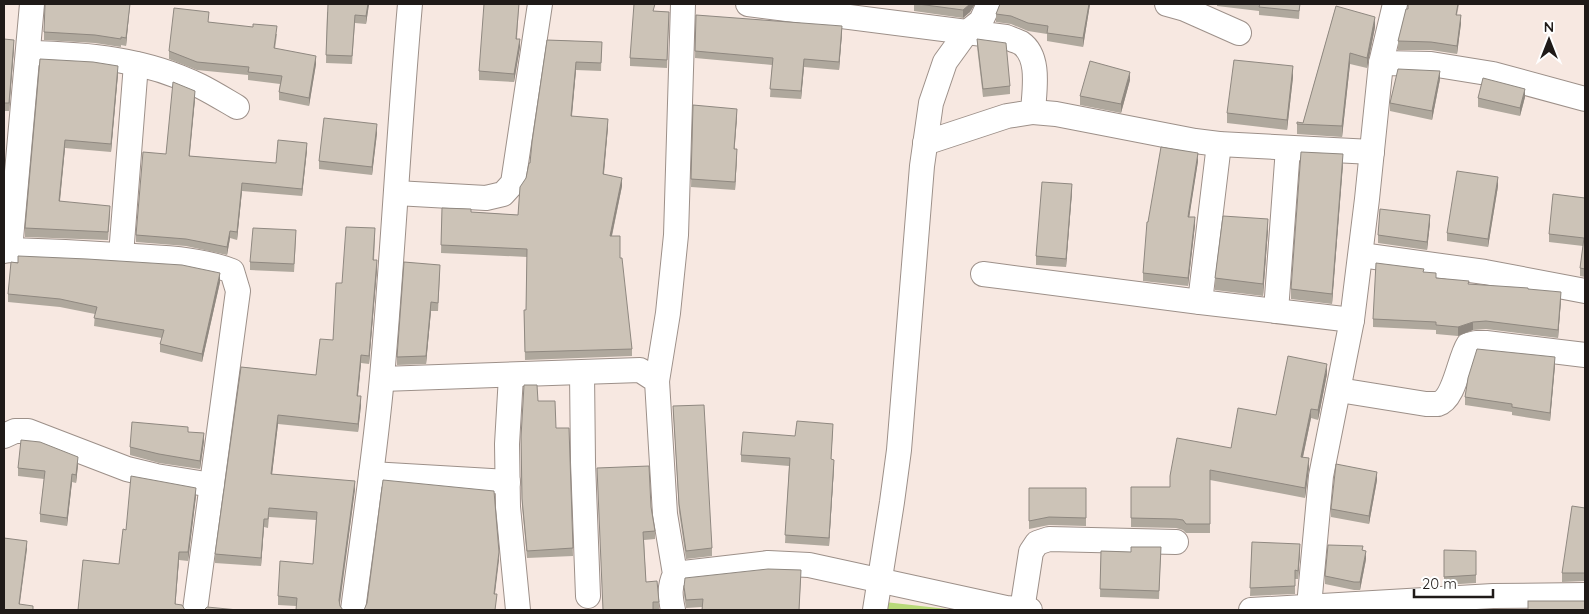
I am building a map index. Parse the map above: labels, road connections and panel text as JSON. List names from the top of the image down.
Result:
{
  "scale_bar": "20 m",
  "north": "top"
}
